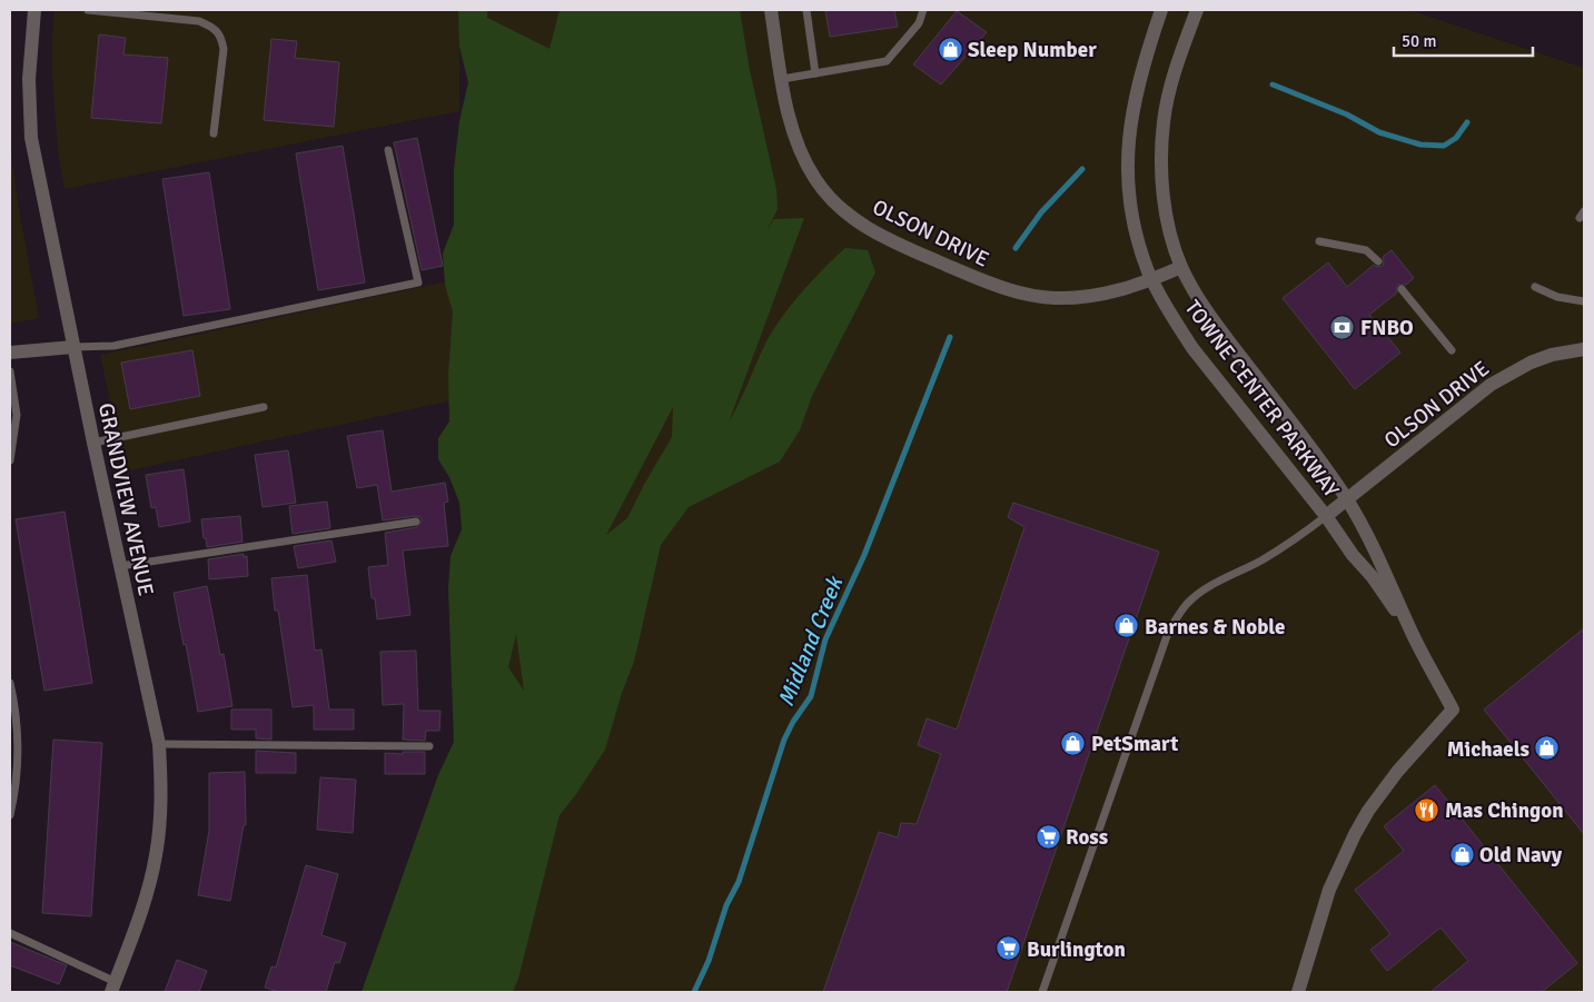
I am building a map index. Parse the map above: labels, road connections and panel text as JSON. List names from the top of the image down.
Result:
{
  "streets": {
    "street": ["OLSON DRIVE", "TOWNE CENTER PARKWAY", "GRANDVIEW AVENUE"]
  },
  "crossings": [
    ["OLSON DRIVE", "TOWNE CENTER PARKWAY"]
  ],
  "water": ["Midland Creek"],
  "places": {
    "shop": [
      "Sleep Number",
      "Barnes & Noble",
      "PetSmart",
      "Michaels",
      "Old Navy"
    ],
    "bank": ["FNBO"],
    "restaurant": ["Mas Chingon"],
    "supermarket": ["Ross", "Burlington"]
  },
  "scale_bar": "50 m"
}
